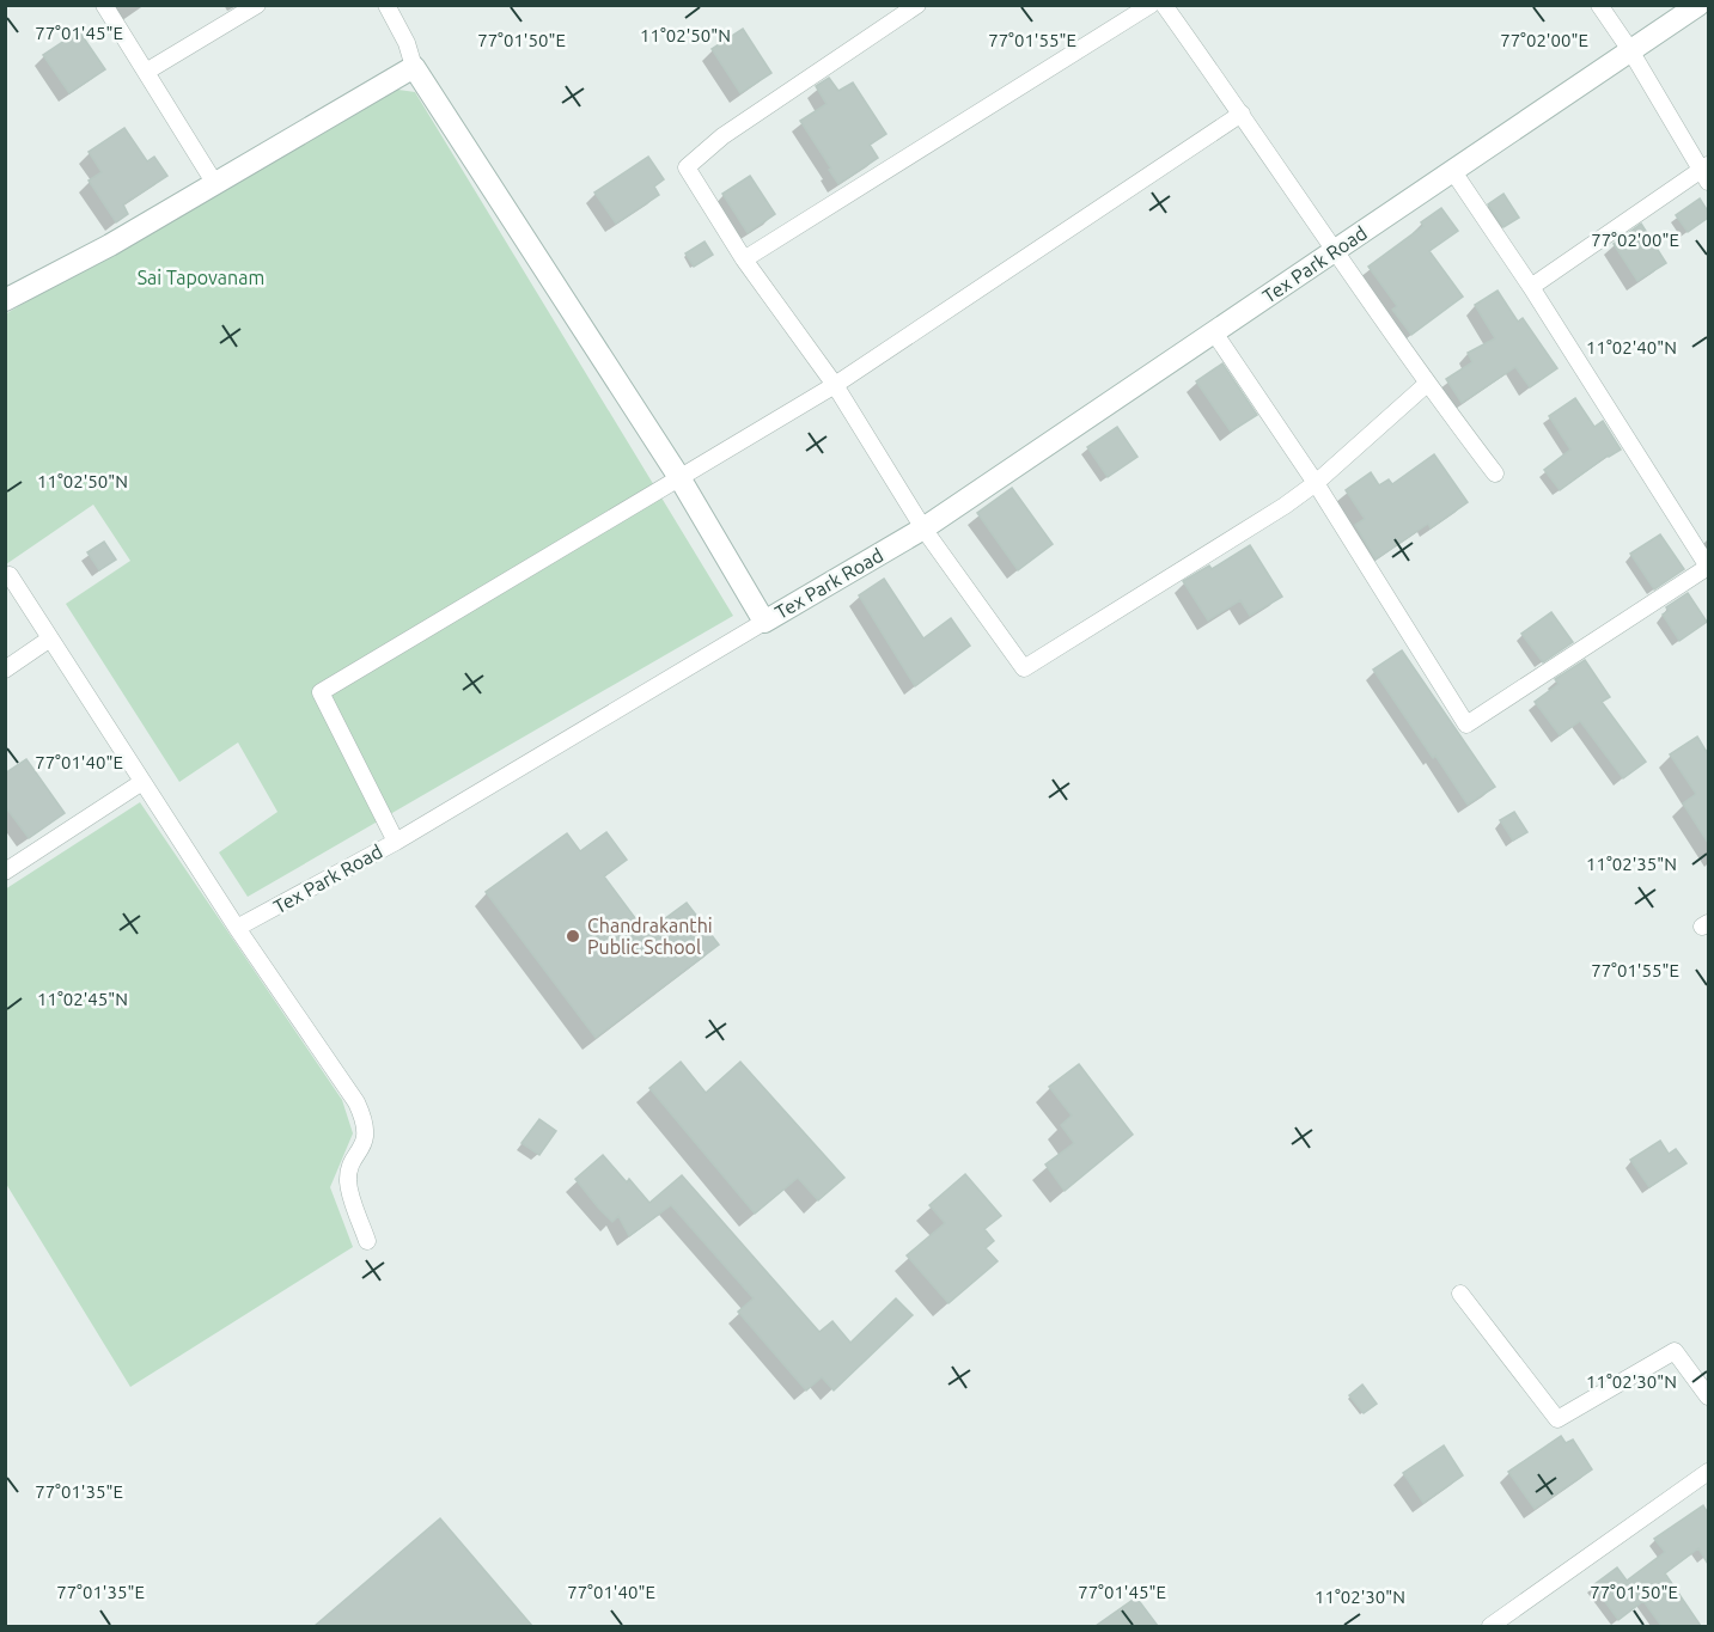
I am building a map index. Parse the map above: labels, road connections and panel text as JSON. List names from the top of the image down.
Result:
{
  "streets": {
    "street": ["Tex Park Road"]
  },
  "parks": ["Sai Tapovanam"],
  "places": ["Chandrakanthi Public School"],
  "coordinates": [
    "77°01'45\"E",
    "11°02'50\"N",
    "77°02'00\"E",
    "77°01'50\"E",
    "77°01'55\"E",
    "11°02'40\"N",
    "77°01'40\"E",
    "11°02'35\"N",
    "11°02'45\"N",
    "11°02'30\"N",
    "77°01'35\"E"
  ]
}
